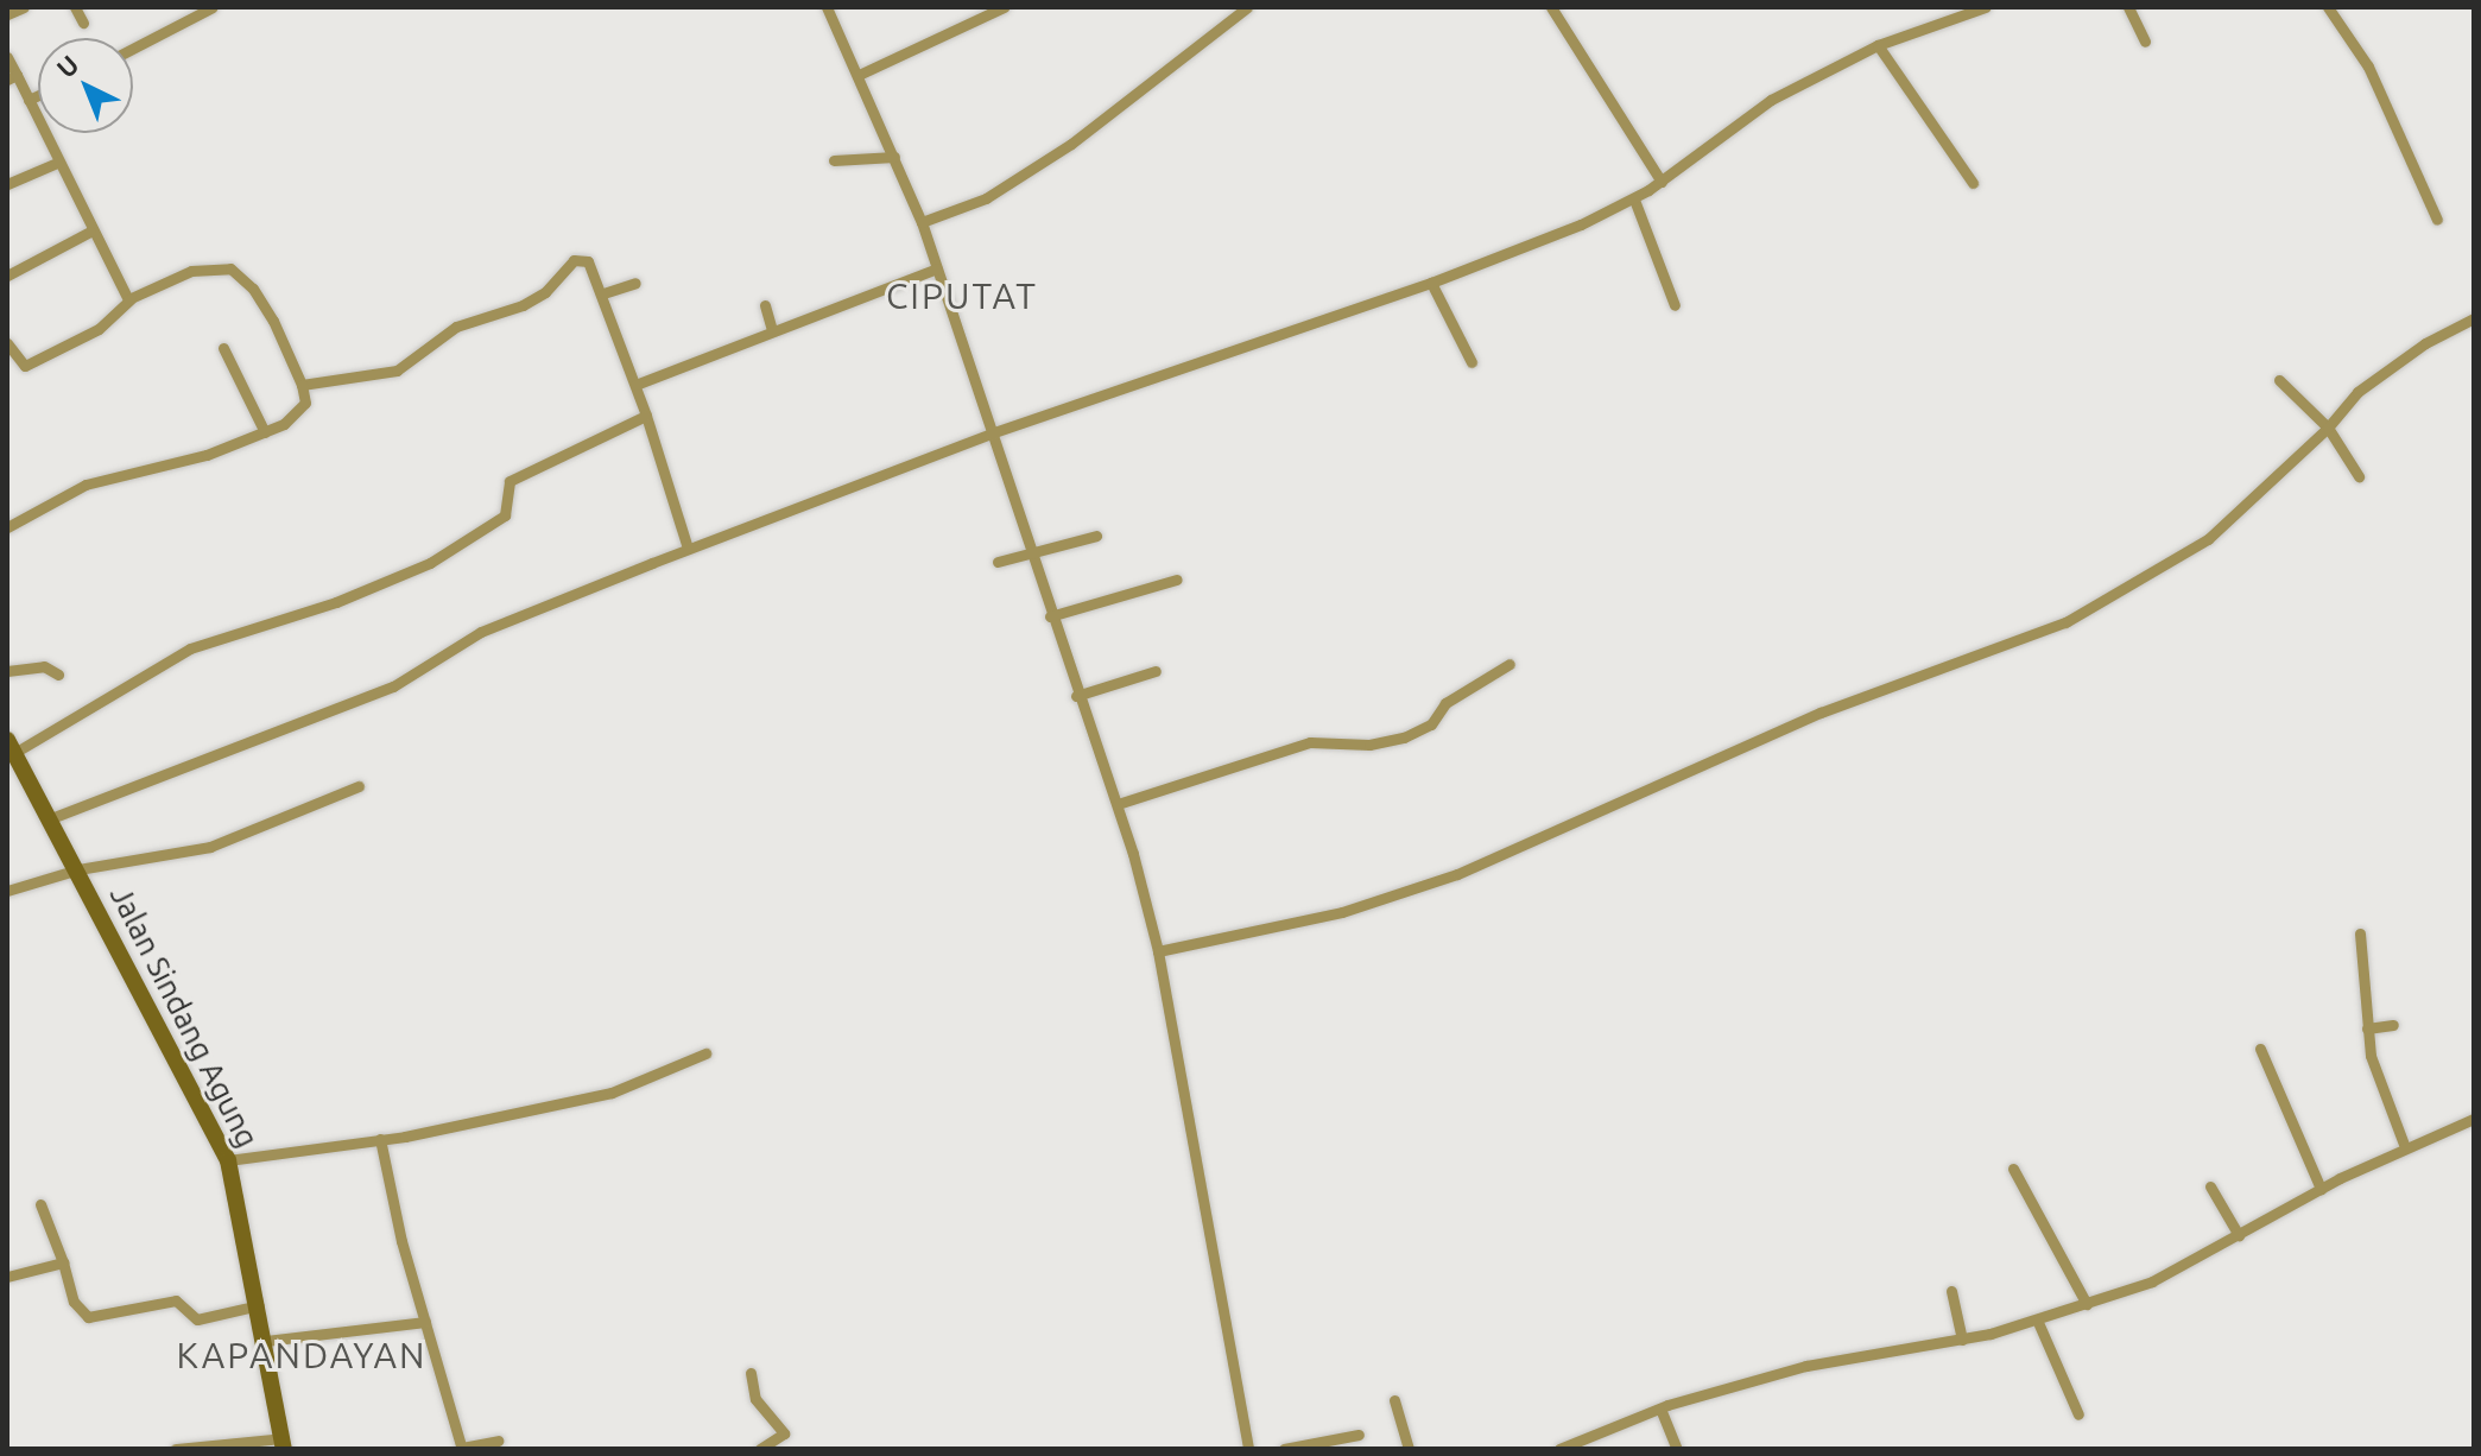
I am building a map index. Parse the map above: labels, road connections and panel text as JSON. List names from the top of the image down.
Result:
{
  "streets": {
    "main road": ["Jalan Sindang Agung"]
  },
  "districts": ["CIPUTAT", "KAPANDAYAN"],
  "north": "top left"
}
